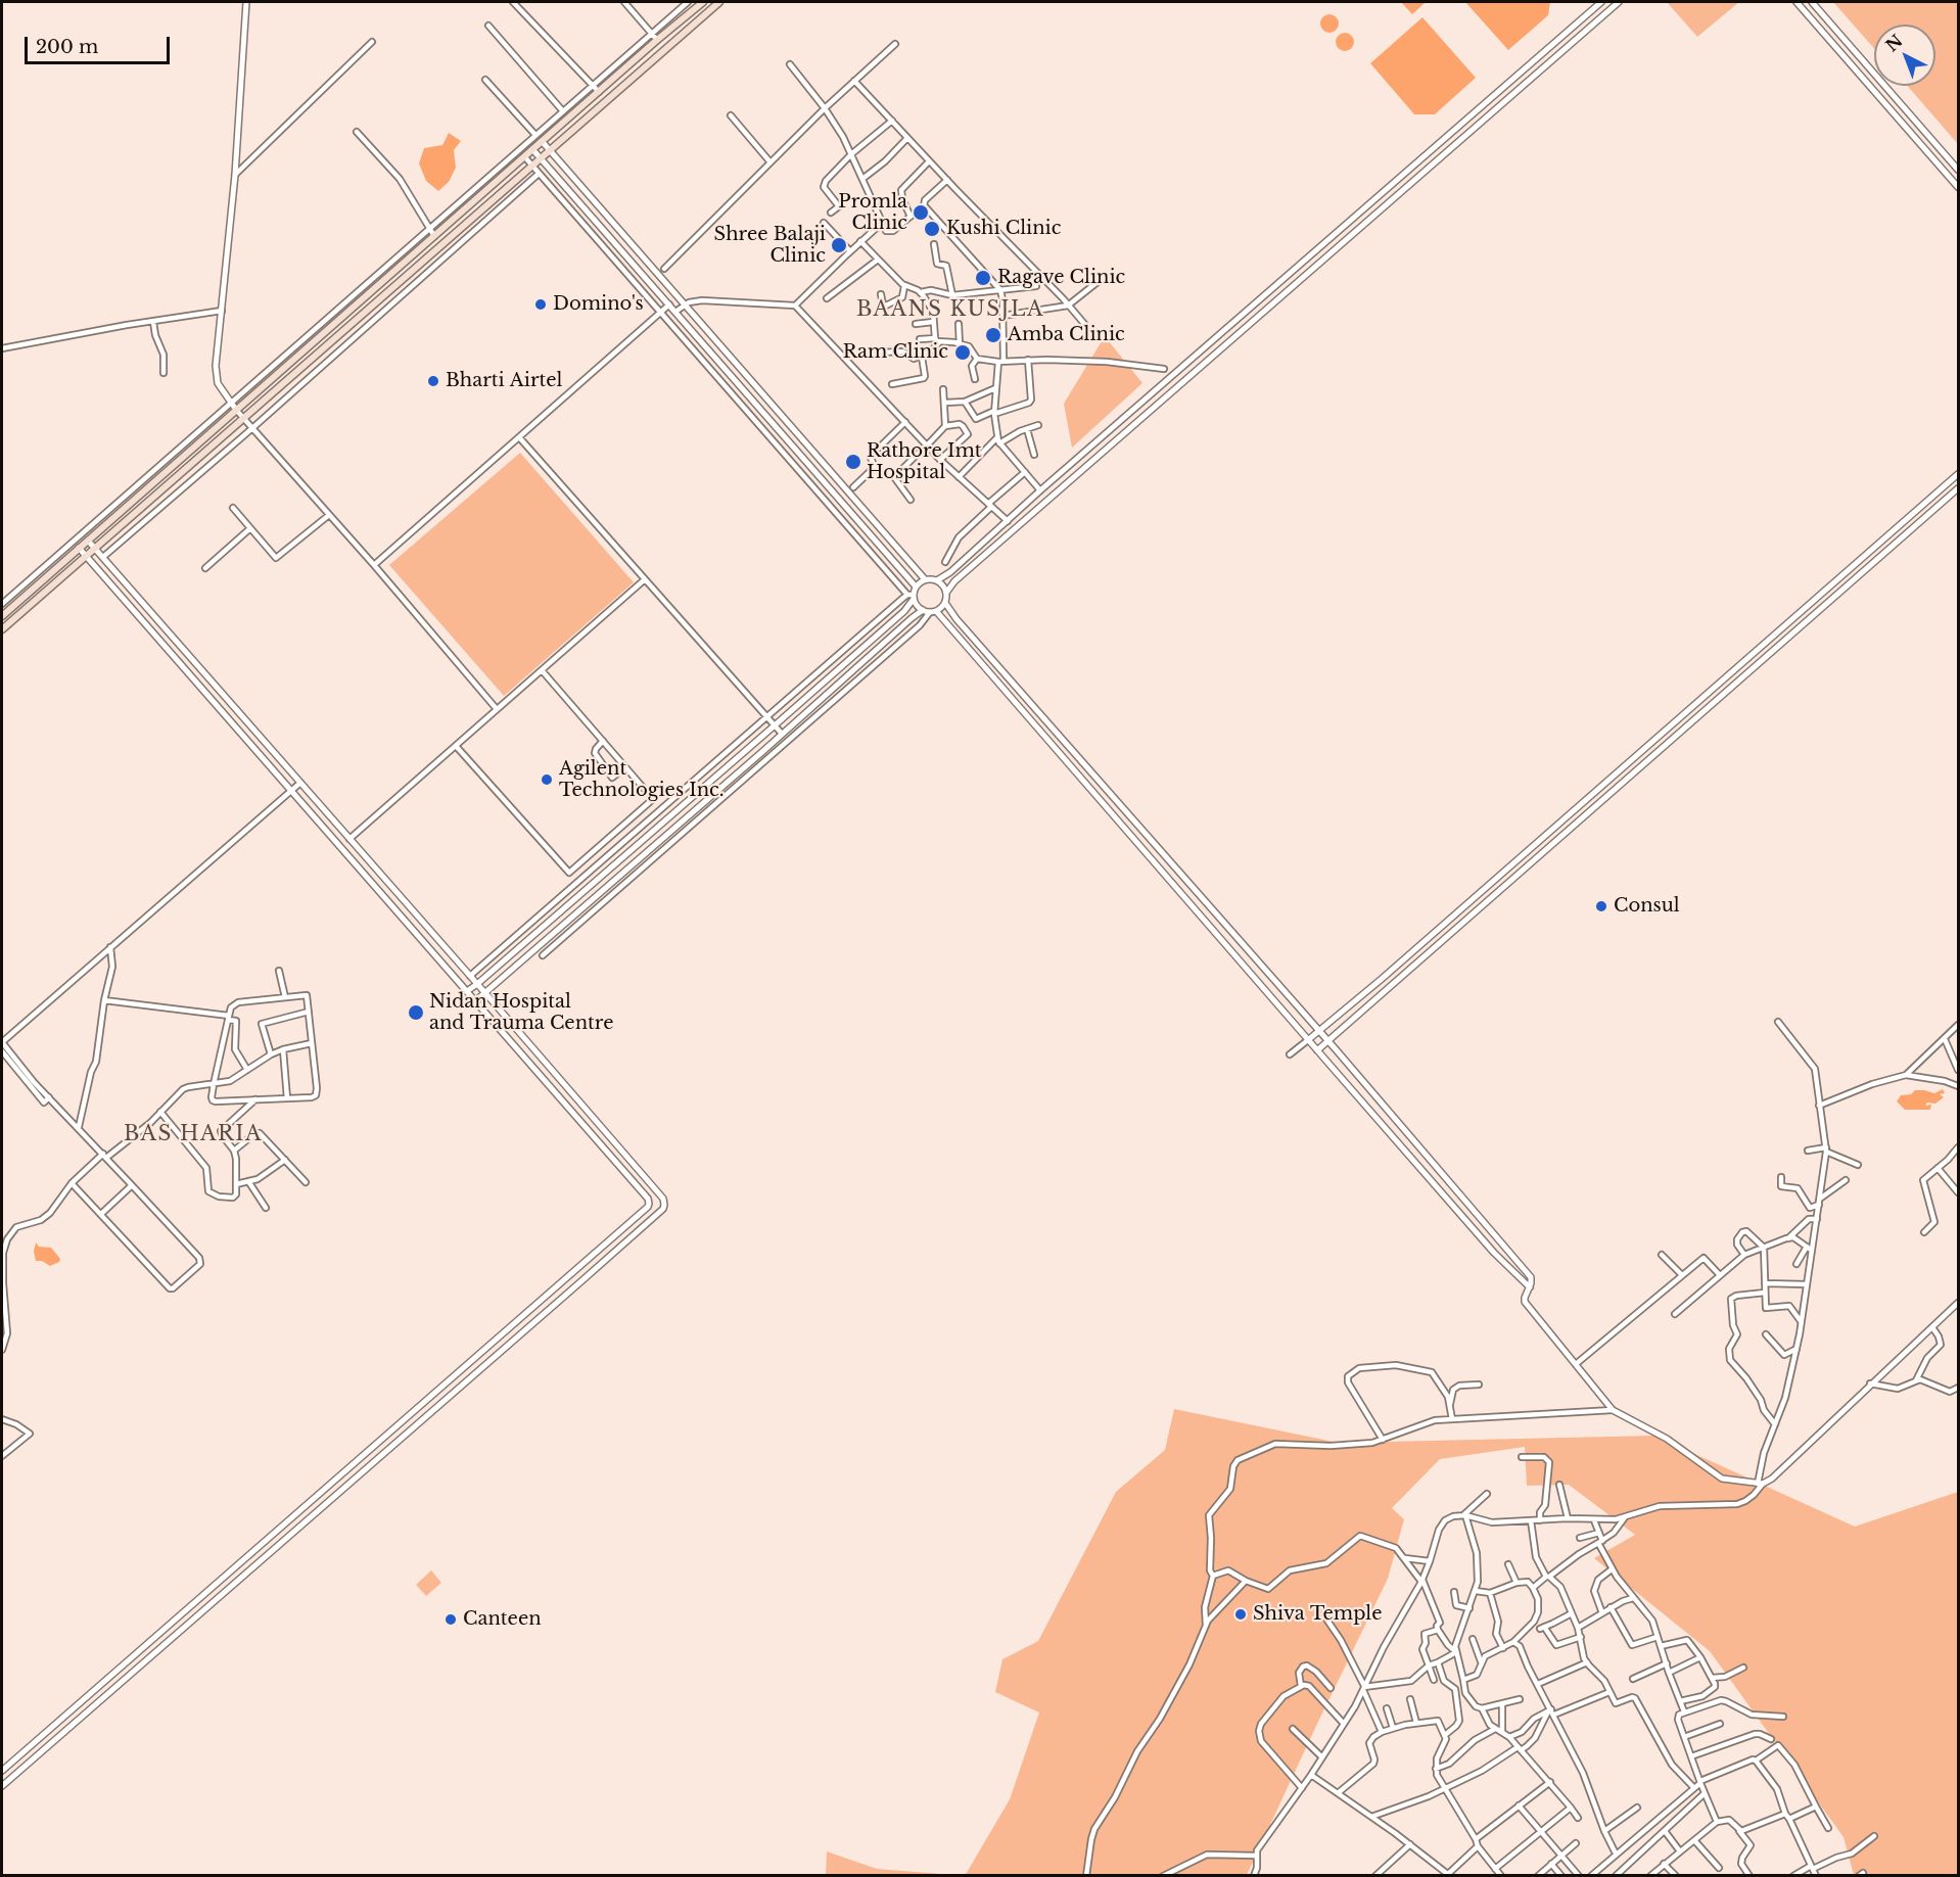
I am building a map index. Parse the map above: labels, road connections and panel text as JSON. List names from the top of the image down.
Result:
{
  "districts": ["BAANS KUSJLA", "BAS HARIA"],
  "places": [
    "Promla Clinic",
    "Kushi Clinic",
    "Shree Balaji Clinic",
    "Ragave Clinic",
    "Domino's",
    "Amba Clinic",
    "Ram Clinic",
    "Bharti Airtel",
    "Rathore Imt Hospital",
    "Agilent Technologies Inc.",
    "Consul",
    "Nidan Hospital and Trauma Centre",
    "Shiva Temple",
    "Canteen"
  ],
  "scale_bar": "200 m",
  "north": "top left"
}
